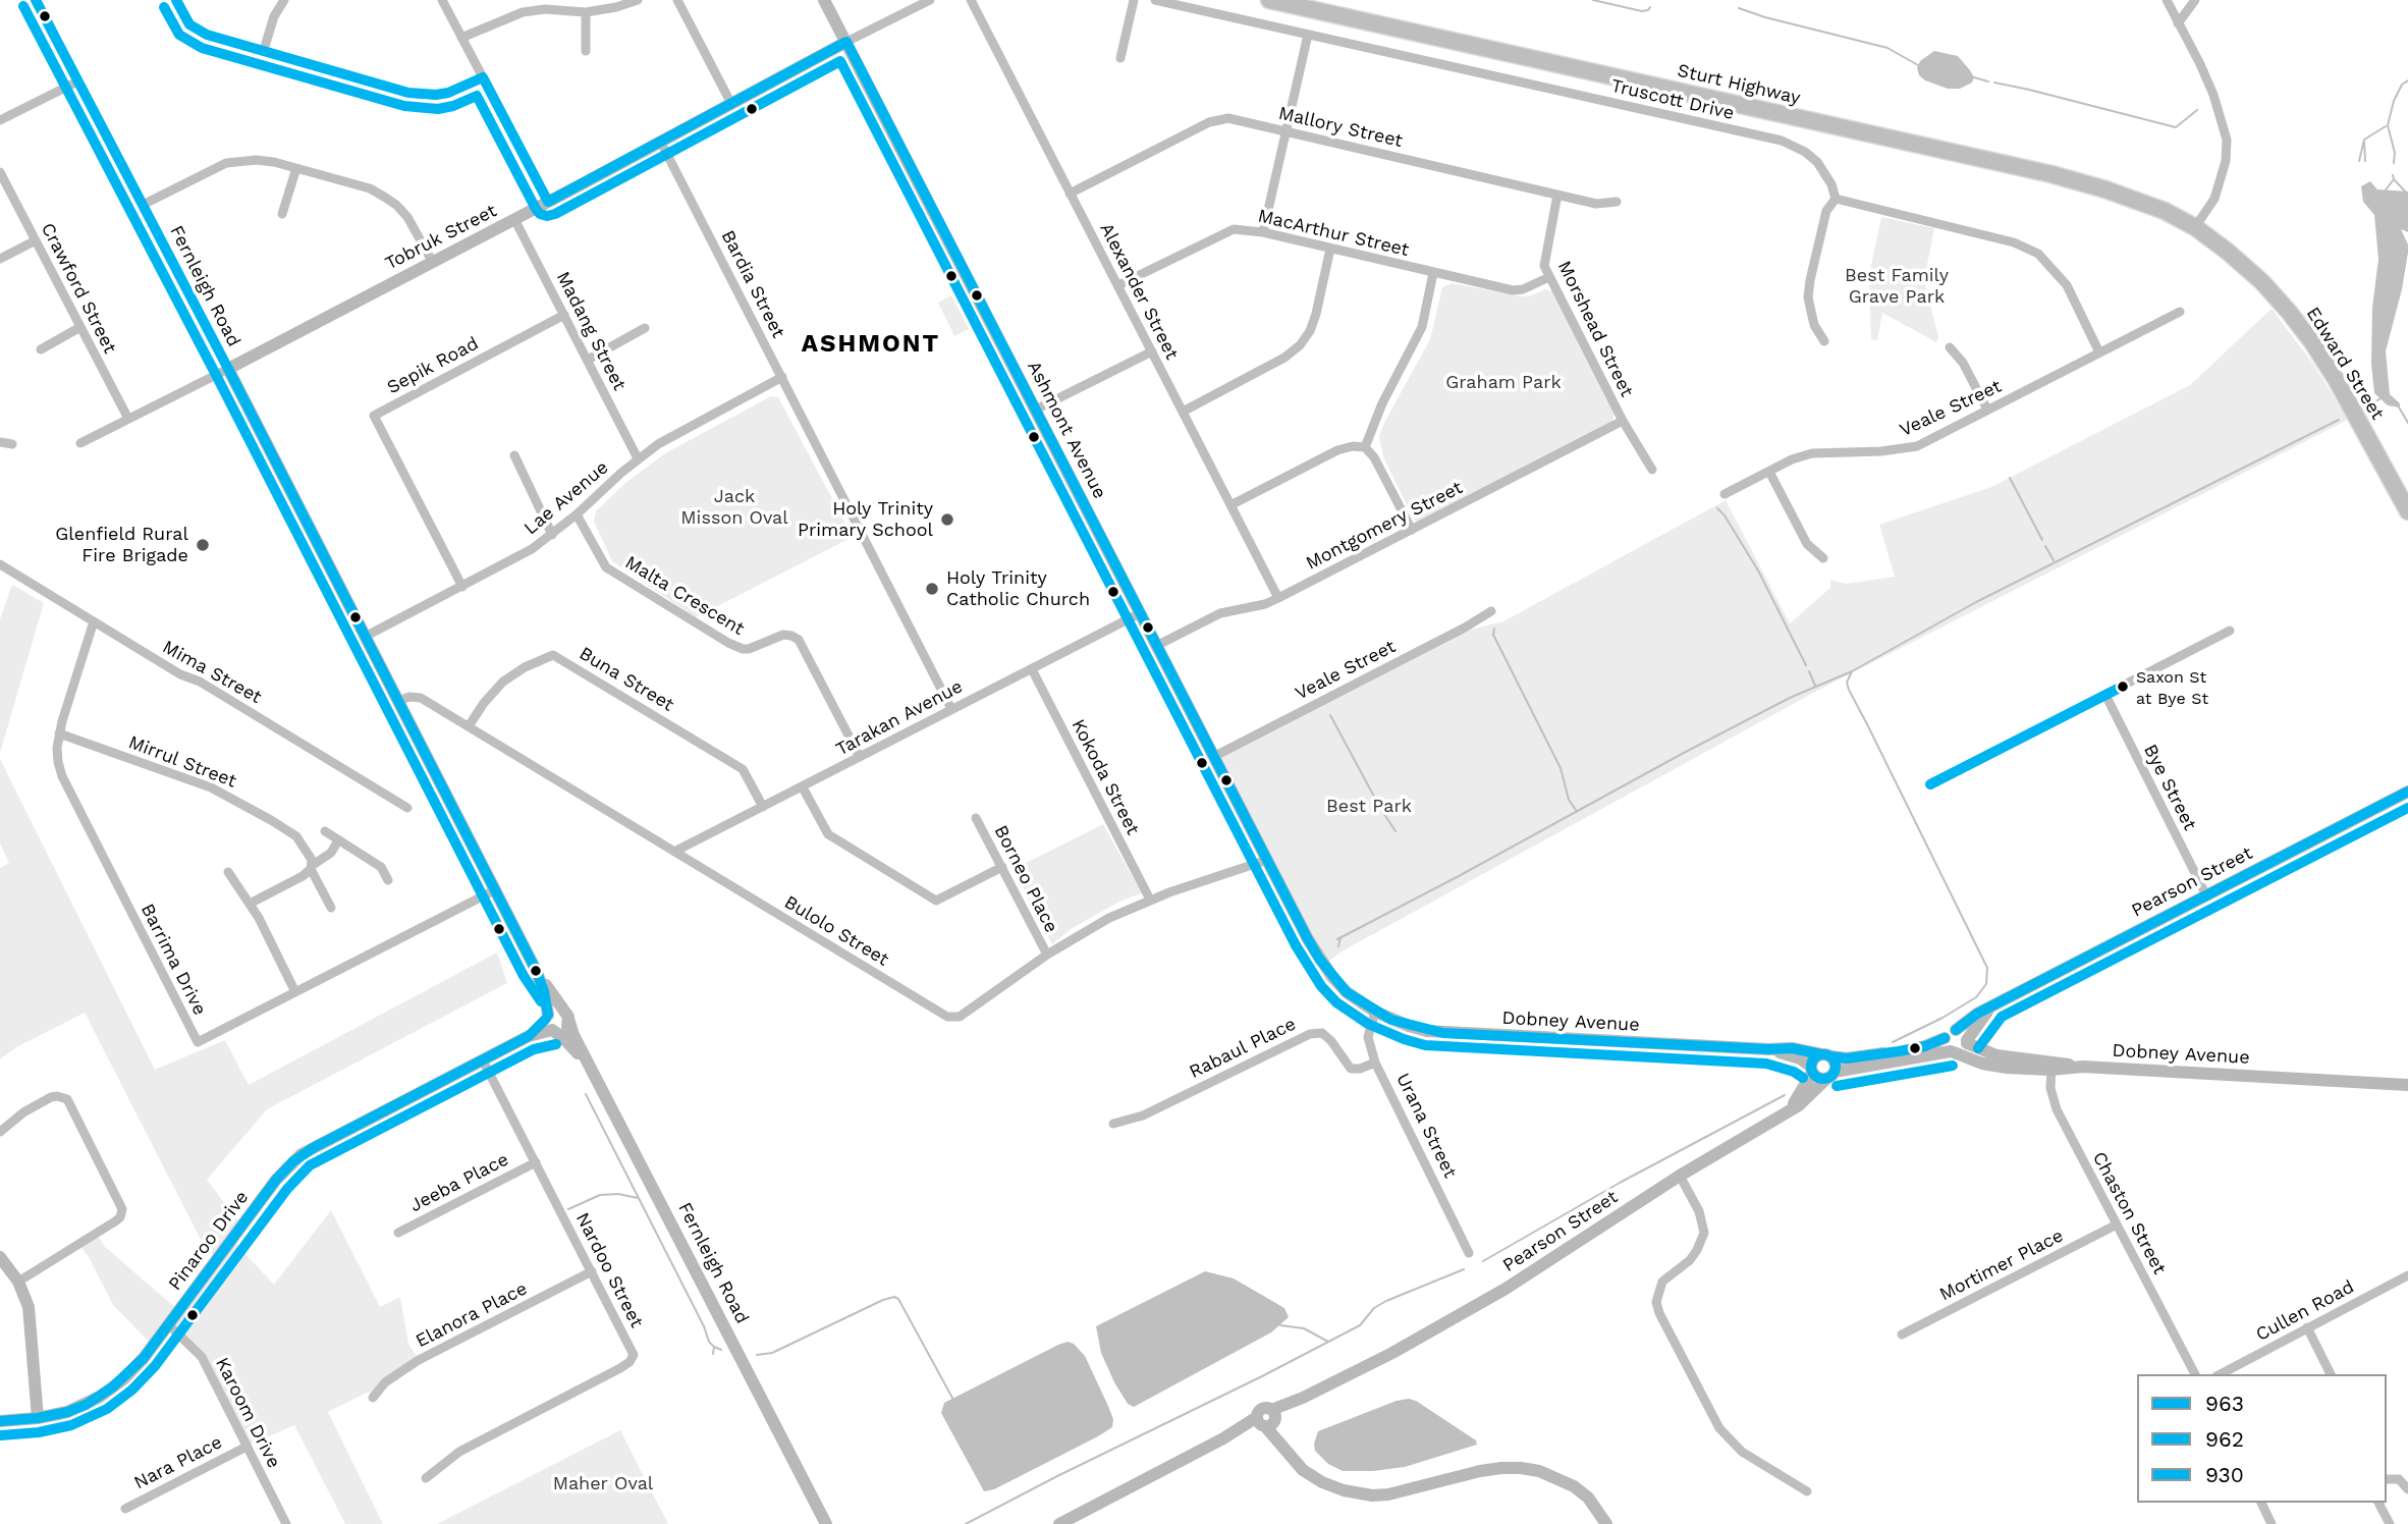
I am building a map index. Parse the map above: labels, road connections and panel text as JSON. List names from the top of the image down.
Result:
{
  "streets": {
    "highway": ["Sturt Highway", "Edward Street"],
    "street": [
      "Truscott Drive",
      "Mallory Street",
      "MacArthur Street",
      "Tobruk Street",
      "Bardia Street",
      "Fernleigh Road",
      "Crawford Street",
      "Alexander Street",
      "Morshead Street",
      "Madang Street",
      "Sepik Road",
      "Veale Street",
      "Ashmont Avenue",
      "Lae Avenue",
      "Montgomery Street",
      "Malta Crescent",
      "Mima Street",
      "Buna Street",
      "Tarakan Avenue",
      "Mirrul Street",
      "Kokoda Street",
      "Bye Street",
      "Borneo Place",
      "Pearson Street",
      "Bulolo Street",
      "Barrima Drive",
      "Dobney Avenue",
      "Rabaul Place",
      "Urana Street",
      "Jeeba Place",
      "Chaston Street",
      "Pinaroo Drive",
      "Mortimer Place",
      "Nardoo Street",
      "Cullen Road",
      "Elanora Place",
      "Karoom Drive",
      "Nara Place"
    ]
  },
  "crossings": [
    ["Sturt Highway", "Edward Street"],
    ["Mallory Street", "Alexander Street"],
    ["Mallory Street", "Morshead Street"],
    ["MacArthur Street", "Alexander Street"],
    ["MacArthur Street", "Morshead Street"],
    ["Tobruk Street", "Bardia Street"],
    ["Tobruk Street", "Fernleigh Road"],
    ["Tobruk Street", "Crawford Street"],
    ["Tobruk Street", "Madang Street"],
    ["Tobruk Street", "Ashmont Avenue"],
    ["Bardia Street", "Lae Avenue"],
    ["Bardia Street", "Tarakan Avenue"],
    ["Fernleigh Road", "Lae Avenue"],
    ["Fernleigh Road", "Bulolo Street"],
    ["Fernleigh Road", "Barrima Drive"],
    ["Fernleigh Road", "Pinaroo Drive"],
    ["Alexander Street", "Montgomery Street"],
    ["Morshead Street", "Montgomery Street"],
    ["Madang Street", "Sepik Road"],
    ["Madang Street", "Lae Avenue"],
    ["Sepik Road", "Lae Avenue"],
    ["Veale Street", "Ashmont Avenue"],
    ["Ashmont Avenue", "Montgomery Street"],
    ["Ashmont Avenue", "Tarakan Avenue"],
    ["Ashmont Avenue", "Bulolo Street"],
    ["Ashmont Avenue", "Dobney Avenue"],
    ["Ashmont Avenue", "Urana Street"],
    ["Lae Avenue", "Malta Crescent"],
    ["Malta Crescent", "Tarakan Avenue"],
    ["Mima Street", "Barrima Drive"],
    ["Buna Street", "Tarakan Avenue"],
    ["Buna Street", "Bulolo Street"],
    ["Tarakan Avenue", "Kokoda Street"],
    ["Tarakan Avenue", "Bulolo Street"],
    ["Mirrul Street", "Barrima Drive"],
    ["Kokoda Street", "Bulolo Street"],
    ["Bye Street", "Pearson Street"],
    ["Borneo Place", "Bulolo Street"],
    ["Pearson Street", "Dobney Avenue"],
    ["Dobney Avenue", "Urana Street"],
    ["Dobney Avenue", "Chaston Street"],
    ["Rabaul Place", "Urana Street"],
    ["Jeeba Place", "Nardoo Street"],
    ["Chaston Street", "Mortimer Place"],
    ["Pinaroo Drive", "Nardoo Street"],
    ["Pinaroo Drive", "Karoom Drive"],
    ["Nardoo Street", "Elanora Place"],
    ["Karoom Drive", "Nara Place"]
  ],
  "districts": ["ASHMONT"],
  "parks": [
    "Best Family Grave Park",
    "Graham Park",
    "Jack Misson Oval",
    "Best Park",
    "Maher Oval"
  ],
  "places": [
    "Holy Trinity Primary School",
    "Glenfield Rural Fire Brigade",
    "Holy Trinity Catholic Church",
    "Saxon St at Bye St"
  ],
  "lines": ["transit line 963", "transit line 962", "transit line 930"],
  "legend": ["963", "962", "930"]
}
